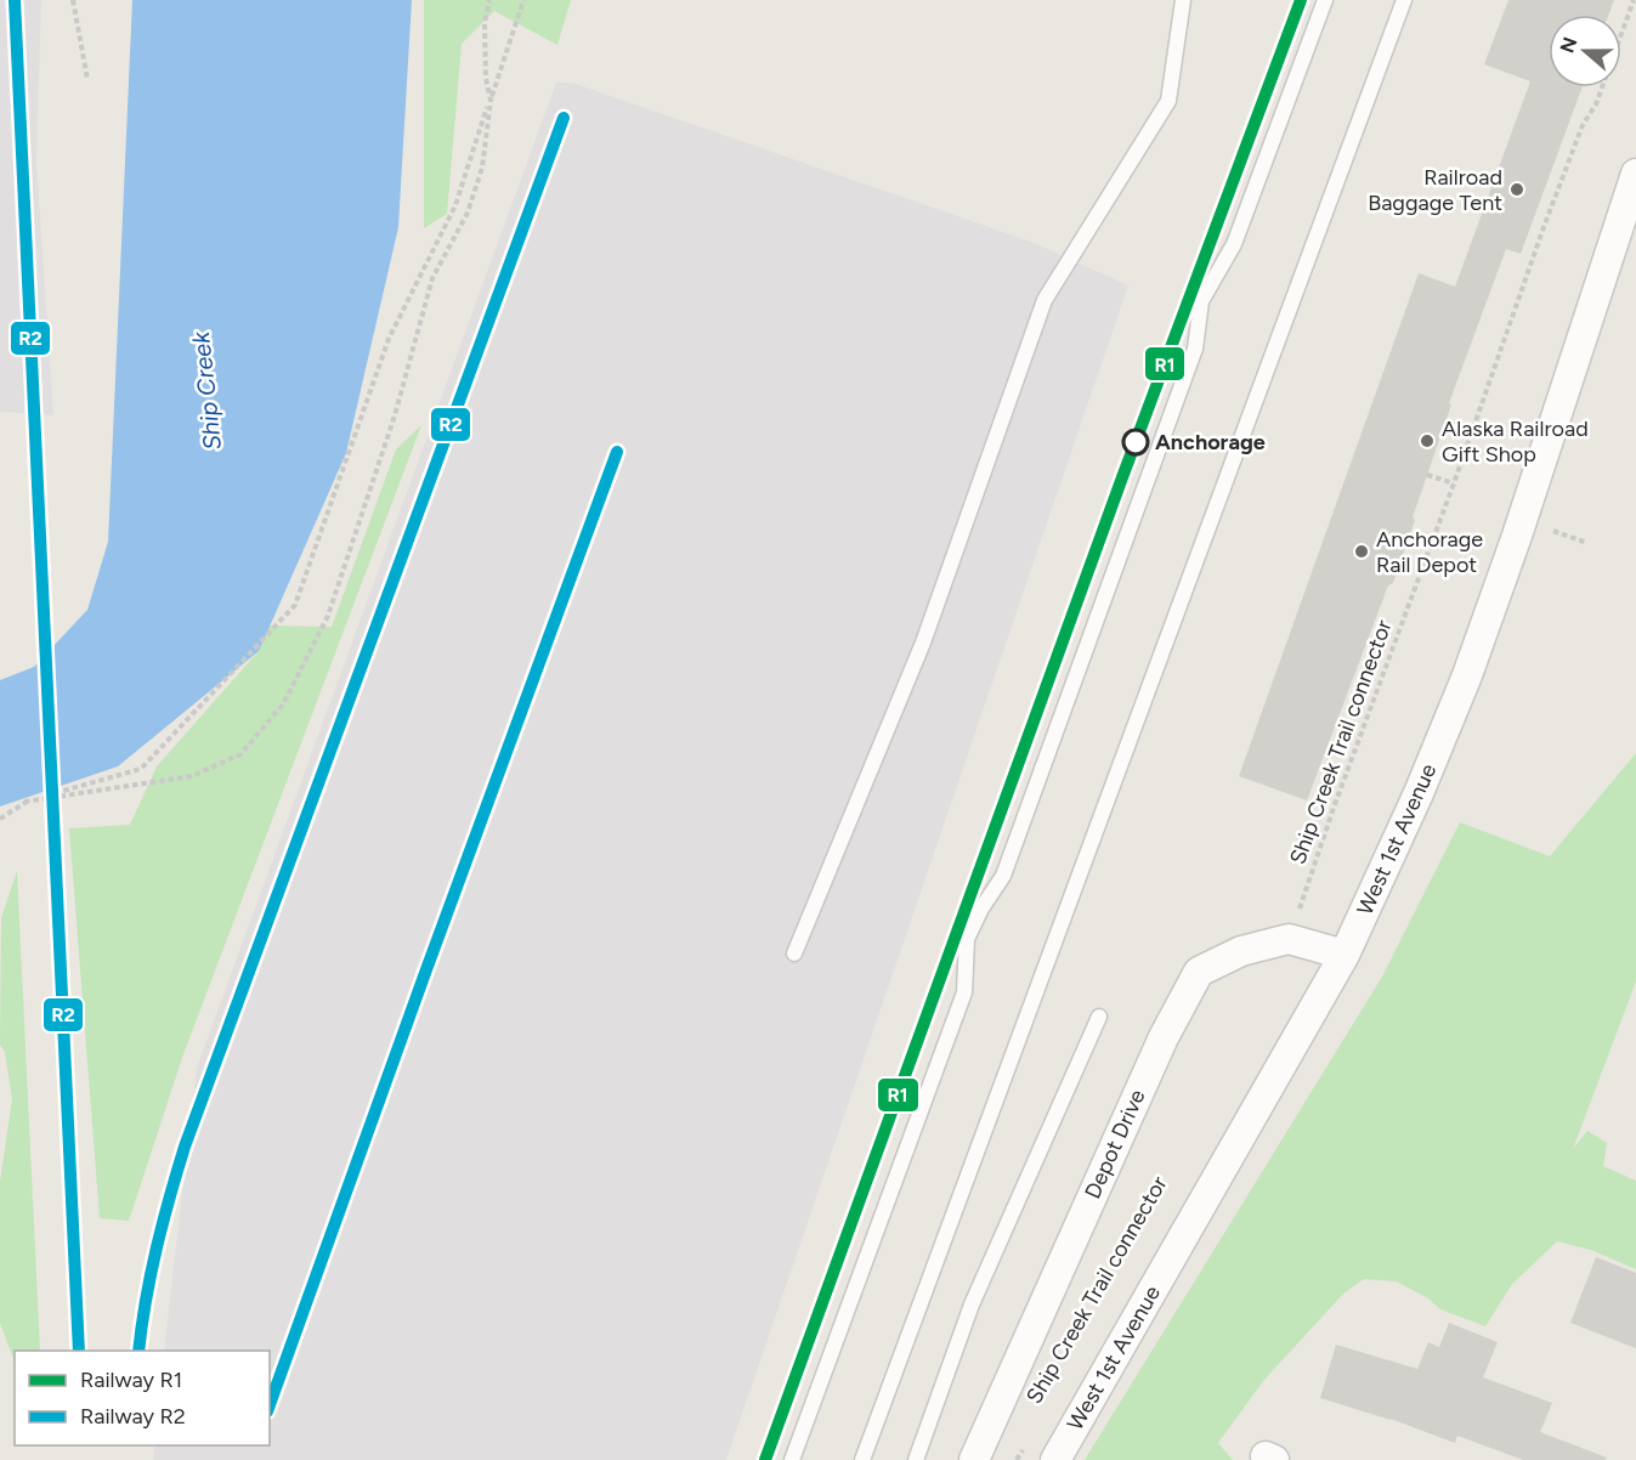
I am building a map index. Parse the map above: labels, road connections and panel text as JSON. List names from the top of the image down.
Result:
{
  "streets": {
    "street": ["West 1st Avenue", "Depot Drive"],
    "path": ["Ship Creek Trail connector"]
  },
  "crossings": [
    ["Ship Creek Trail connector", "Depot Drive"]
  ],
  "water": ["Ship Creek"],
  "places": [
    "Railroad Baggage Tent",
    "Alaska Railroad Gift Shop",
    "Anchorage",
    "Anchorage Rail Depot"
  ],
  "lines": ["rail line R1", "rail line R2"],
  "legend": ["Railway R1", "Railway R2"],
  "north": "left"
}
